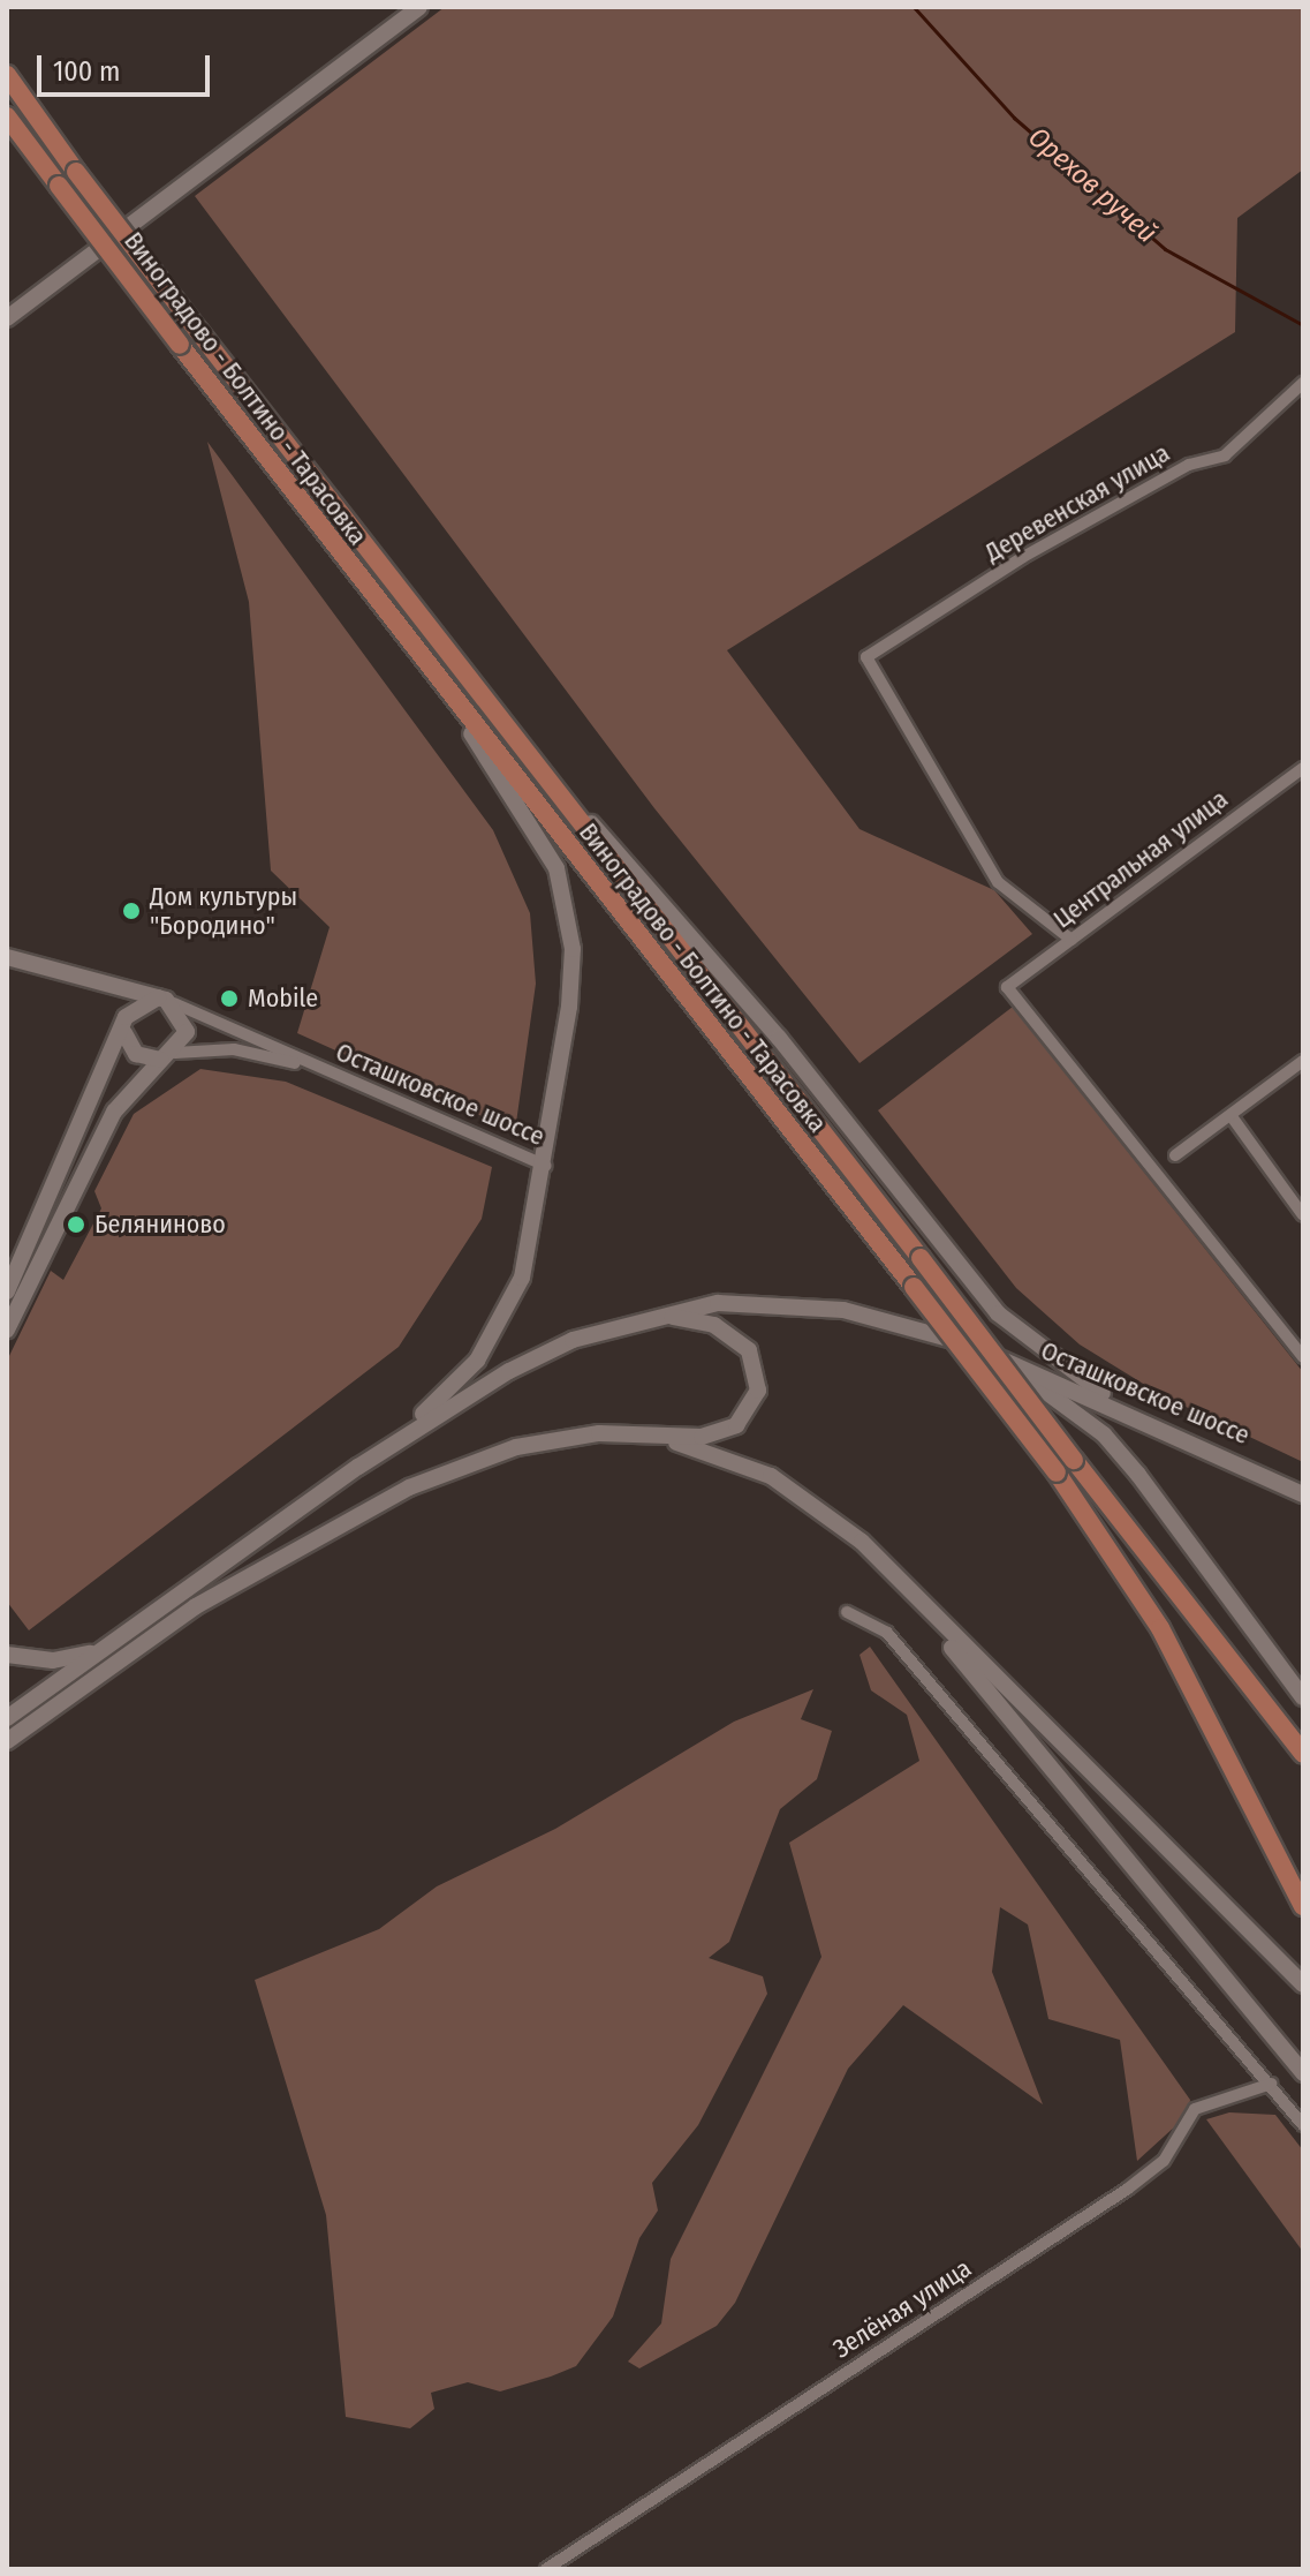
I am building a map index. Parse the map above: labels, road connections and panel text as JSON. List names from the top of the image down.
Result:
{
  "streets": {
    "main road": ["Виноградово - Болтино - Тарасовка", "Осташковское шоссе"],
    "street": ["Деревенская улица", "Центральная улица", "Зелёная улица"]
  },
  "crossings": [
    ["Деревенская улица", "Центральная улица"]
  ],
  "water": ["Орехов ручей"],
  "places": ["Дом культуры \"Бородино\"", "Mobile", "Беляниново"],
  "scale_bar": "100 m"
}
